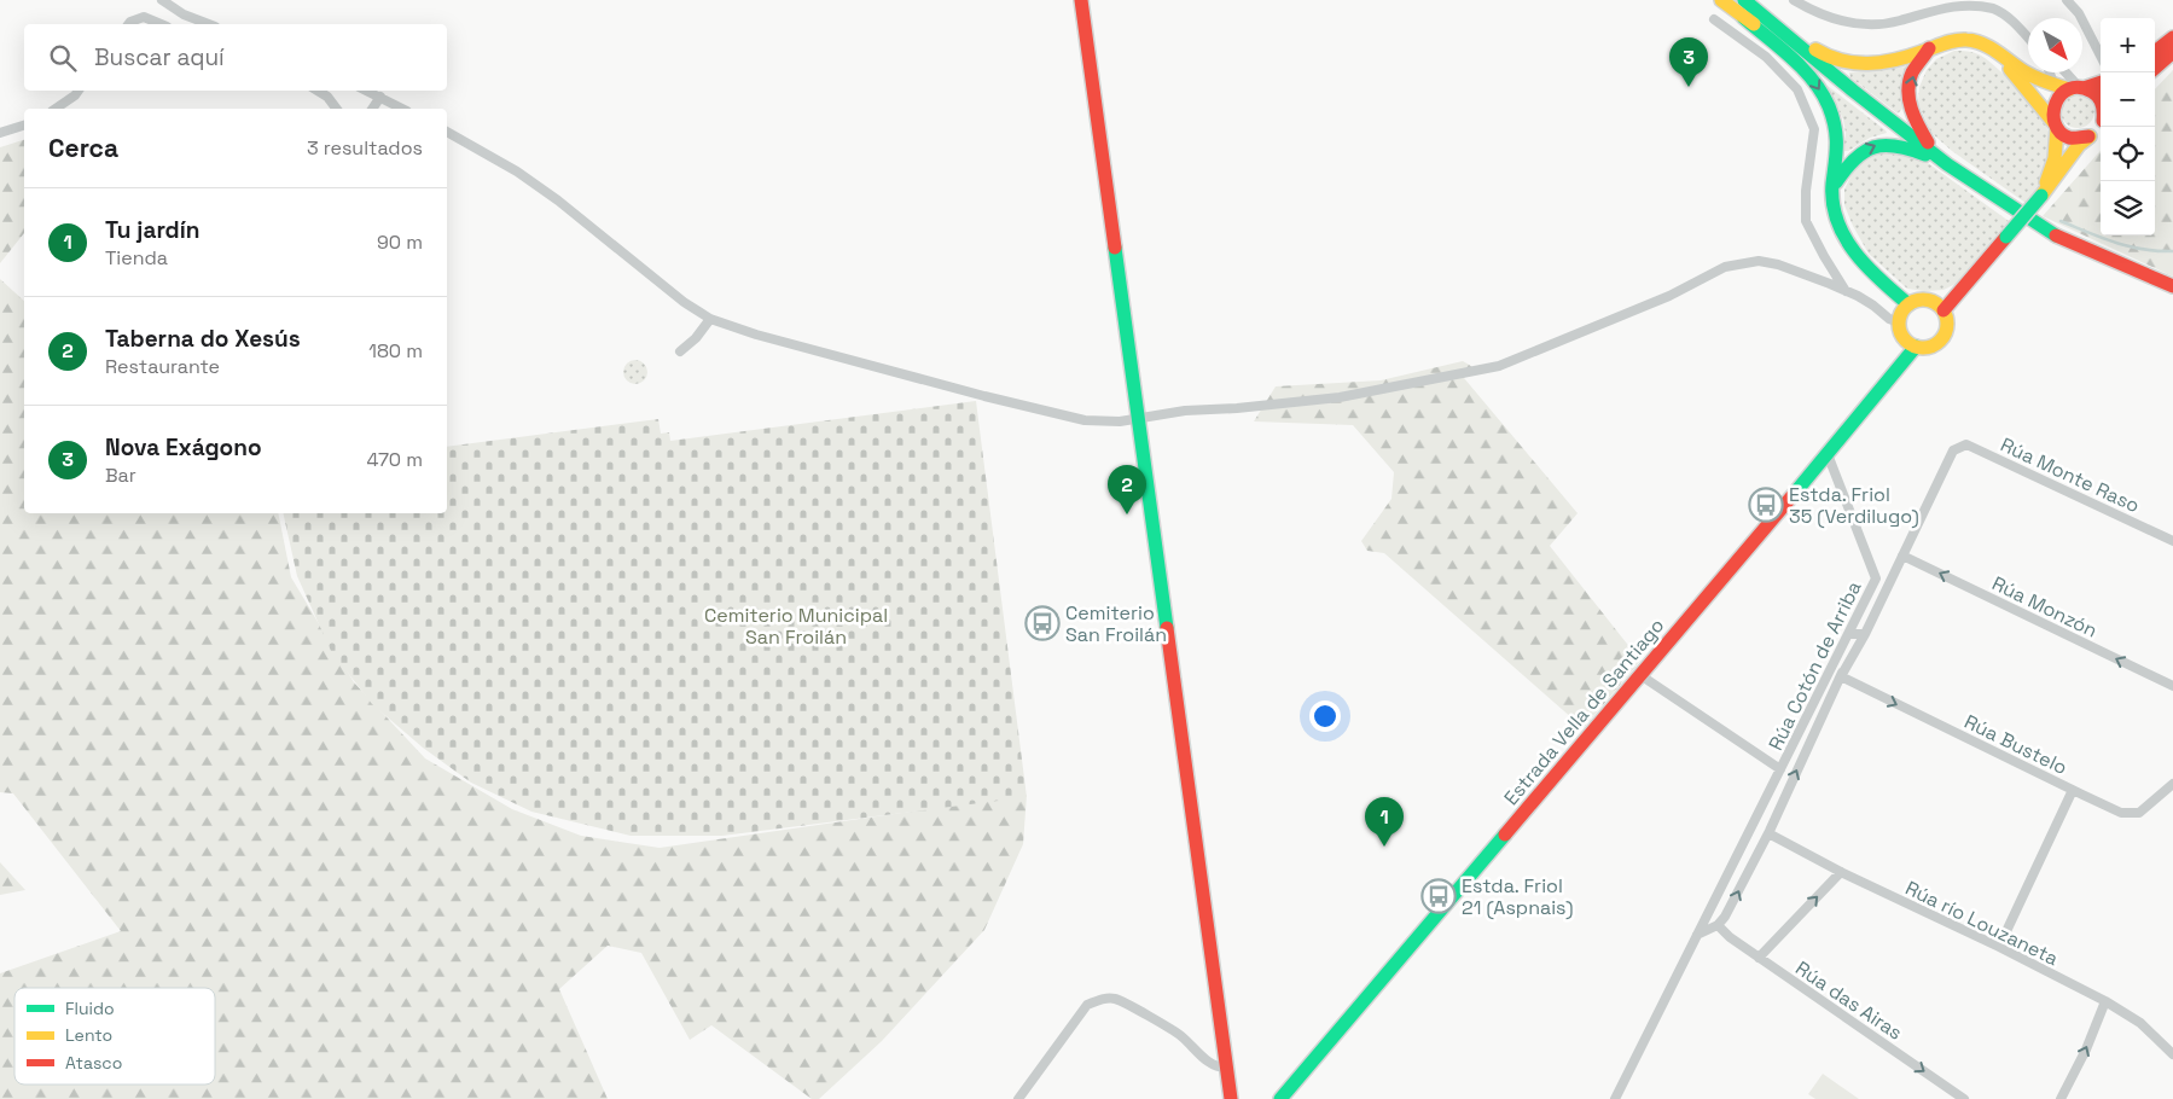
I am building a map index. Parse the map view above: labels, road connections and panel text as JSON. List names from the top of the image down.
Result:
{
  "streets": {
    "main road": ["Estrada Vella de Santiago"],
    "street": [
      "Rúa Monte Raso",
      "Rúa Monzón",
      "Rúa Cotón de Arriba",
      "Rúa Bustelo",
      "Rúa río Louzaneta",
      "Rúa das Airas"
    ]
  },
  "crossings": [
    ["Rúa Monte Raso", "Rúa Monzón"],
    ["Rúa Cotón de Arriba", "Estrada Vella de Santiago"],
    ["Rúa Cotón de Arriba", "Rúa río Louzaneta"]
  ],
  "one_way": ["Rúa Monzón", "Rúa Bustelo", "Rúa das Airas"],
  "parks": ["Cemiterio Municipal San Froilán"],
  "places": {
    "bus stop": ["Estda. Friol 35 (Verdilugo)", "Cemiterio San Froilán", "Estda. Friol 21 (Aspnais)"]
  },
  "legend": ["Fluido", "Lento", "Atasco"],
  "north": "bottom right",
  "page": {
    "map_buttons": ["+", "−"],
    "search": "Buscar aquí",
    "pins": ["3", "2", "1"],
    "heading": ["Cerca", "3 resultados"],
    "list": [
      {
        "mark": "1",
        "name": "Tu jardín",
        "note": "Tienda",
        "value": "90 m"
      },
      {
        "mark": "2",
        "name": "Taberna do Xesús",
        "note": "Restaurante",
        "value": "180 m"
      },
      {
        "mark": "3",
        "name": "Nova Exágono",
        "note": "Bar",
        "value": "470 m"
      }
    ]
  }
}
